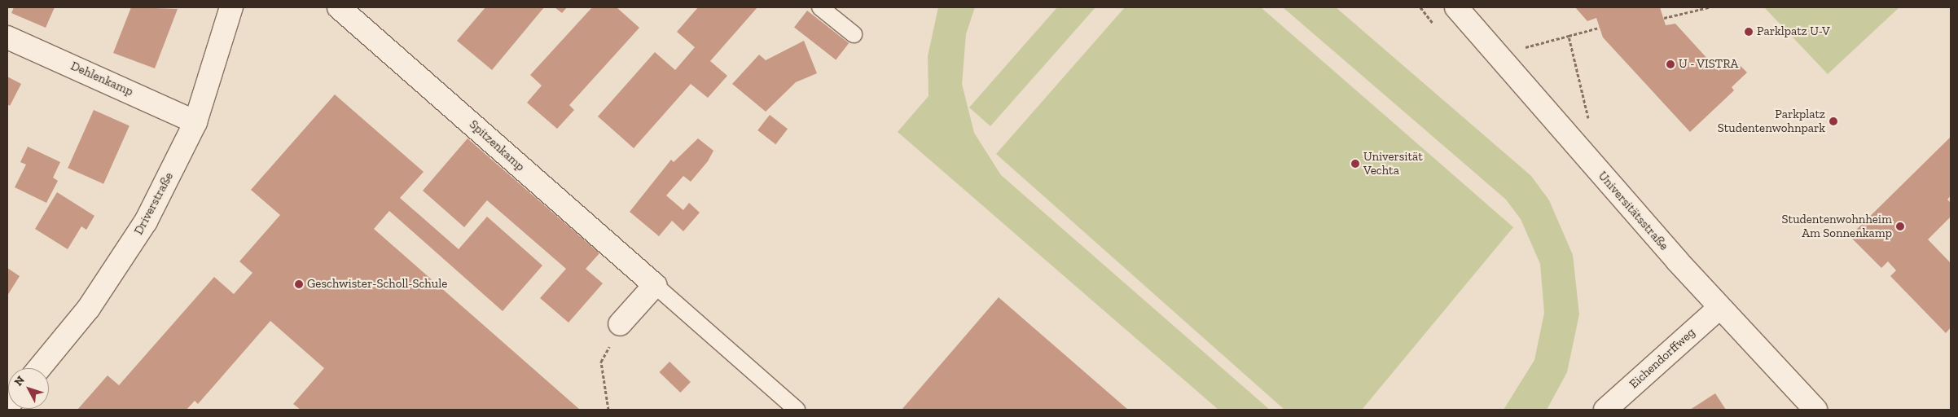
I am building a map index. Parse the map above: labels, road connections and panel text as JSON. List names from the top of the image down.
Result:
{
  "streets": {
    "street": [
      "Dehlenkamp",
      "Spitzenkamp",
      "Driverstraße",
      "Universitätsstraße",
      "Eichendorffweg"
    ]
  },
  "crossings": [
    ["Dehlenkamp", "Driverstraße"],
    ["Universitätsstraße", "Eichendorffweg"]
  ],
  "places": [
    "Parklpatz U-V",
    "U - VISTRA",
    "Parkplatz Studentenwohnpark",
    "Universität Vechta",
    "Studentenwohnheim Am Sonnenkamp",
    "Geschwister-Scholl-Schule"
  ],
  "north": "top left"
}
